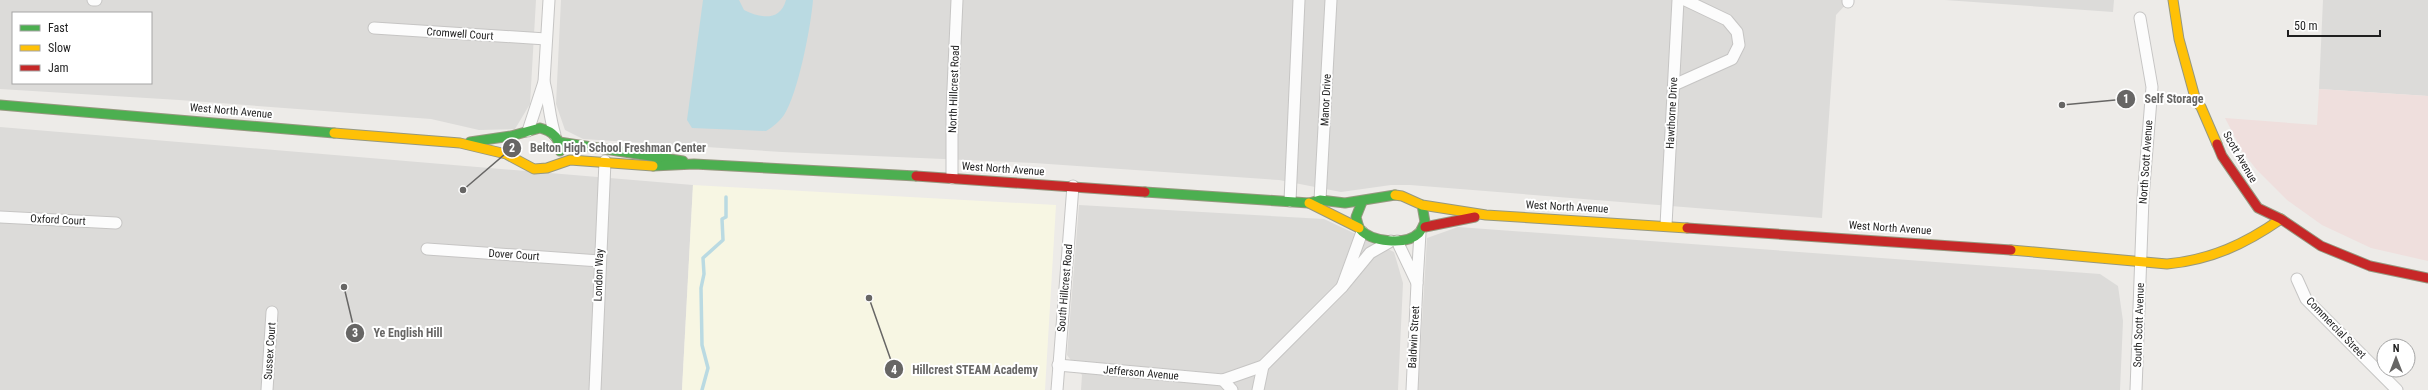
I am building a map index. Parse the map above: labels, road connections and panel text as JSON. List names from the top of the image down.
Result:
{
  "streets": {
    "main road": ["West North Avenue", "Scott Avenue"],
    "street": [
      "Cromwell Court",
      "North Hillcrest Road",
      "Manor Drive",
      "Hawthorne Drive",
      "North Scott Avenue",
      "Oxford Court",
      "Dover Court",
      "London Way",
      "South Hillcrest Road",
      "South Scott Avenue",
      "Commercial Street",
      "Baldwin Street",
      "Sussex Court",
      "Jefferson Avenue"
    ]
  },
  "crossings": [
    ["North Hillcrest Road", "West North Avenue"],
    ["Manor Drive", "West North Avenue"],
    ["West North Avenue", "Hawthorne Drive"],
    ["West North Avenue", "Scott Avenue"],
    ["West North Avenue", "North Scott Avenue"],
    ["West North Avenue", "London Way"],
    ["West North Avenue", "South Hillcrest Road"],
    ["West North Avenue", "South Scott Avenue"],
    ["West North Avenue", "Baldwin Street"],
    ["North Scott Avenue", "South Scott Avenue"],
    ["Dover Court", "London Way"],
    ["South Hillcrest Road", "Jefferson Avenue"]
  ],
  "places": [
    "Self Storage",
    "Belton High School Freshman Center",
    "Ye English Hill",
    "Hillcrest STEAM Academy"
  ],
  "legend": ["Fast", "Slow", "Jam"],
  "scale_bar": "50 m",
  "north": "top"
}
